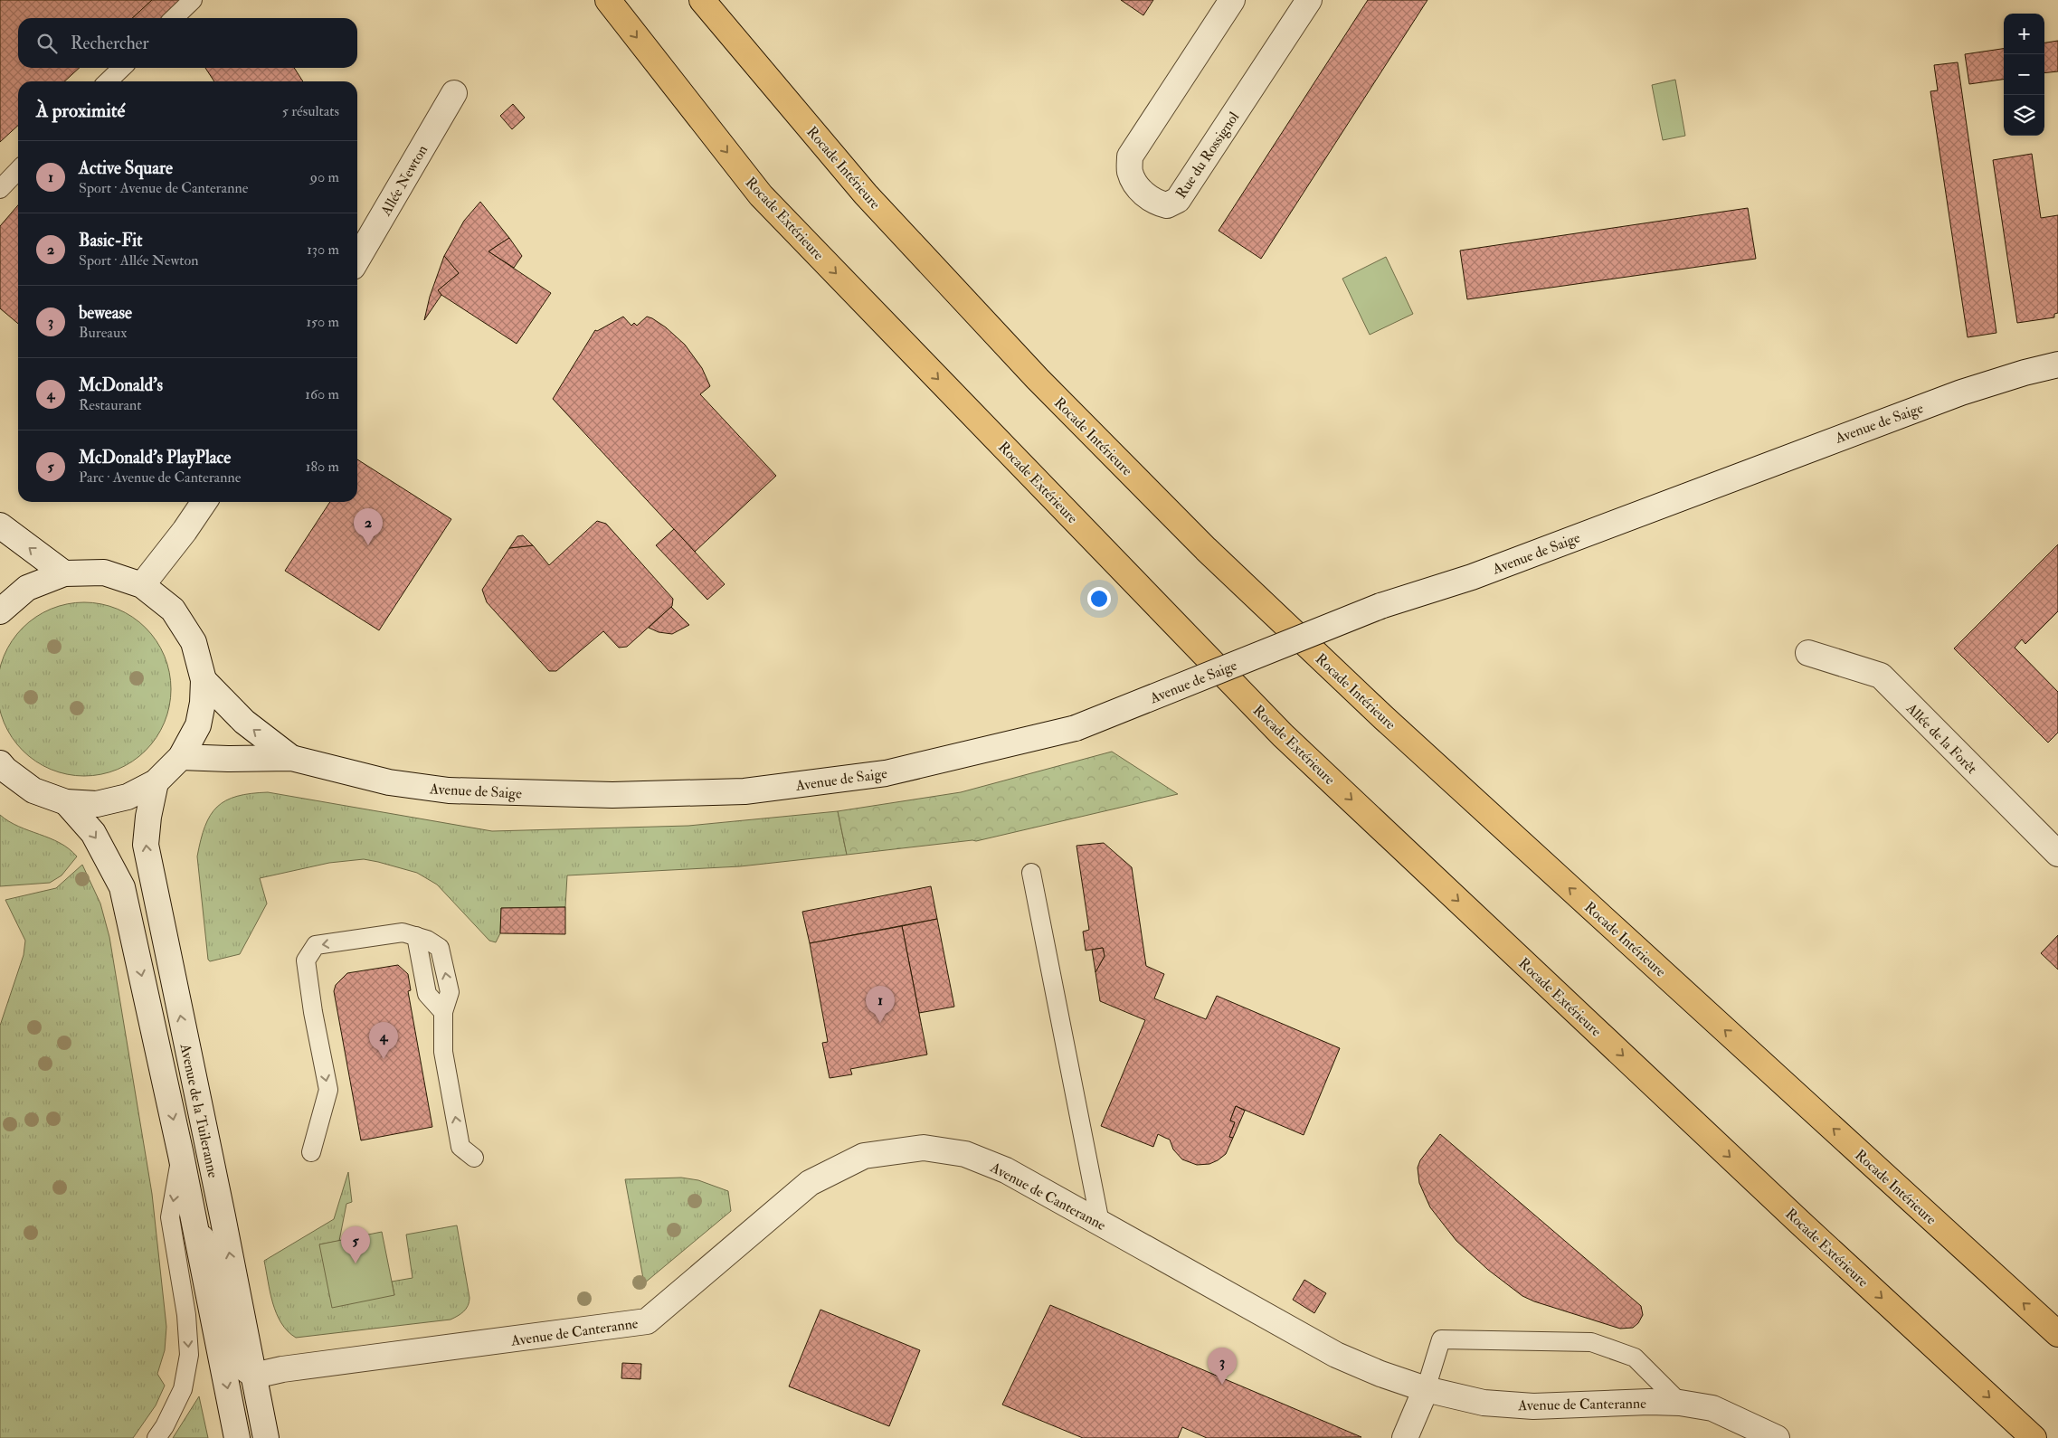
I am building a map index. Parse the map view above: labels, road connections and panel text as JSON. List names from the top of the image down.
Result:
{
  "streets": {
    "highway": ["Rocade Intérieure", "Rocade Extérieure"],
    "street": [
      "Rue du Rossignol",
      "Allée Newton",
      "Avenue de Saige",
      "Allée de la Forêt",
      "Avenue de la Tuileranne",
      "Avenue de Canteranne"
    ]
  },
  "crossings": [
    ["Avenue de la Tuileranne", "Avenue de Canteranne"]
  ],
  "one_way": ["Rocade Intérieure", "Rocade Extérieure"],
  "page": {
    "map_buttons": ["+", "−"],
    "search": "Rechercher",
    "heading": ["À proximité", "5 résultats"],
    "list": [
      {
        "mark": "1",
        "name": "Active Square",
        "note": "Sport · Avenue de Canteranne",
        "value": "90 m"
      },
      {
        "mark": "2",
        "name": "Basic-Fit",
        "note": "Sport · Allée Newton",
        "value": "130 m"
      },
      {
        "mark": "3",
        "name": "bewease",
        "note": "Bureaux",
        "value": "150 m"
      },
      {
        "mark": "4",
        "name": "McDonald's",
        "note": "Restaurant",
        "value": "160 m"
      },
      {
        "mark": "5",
        "name": "McDonald's PlayPlace",
        "note": "Parc · Avenue de Canteranne",
        "value": "180 m"
      }
    ],
    "pins": [
      "2",
      "1",
      "4",
      "5",
      "3"
    ]
  }
}
